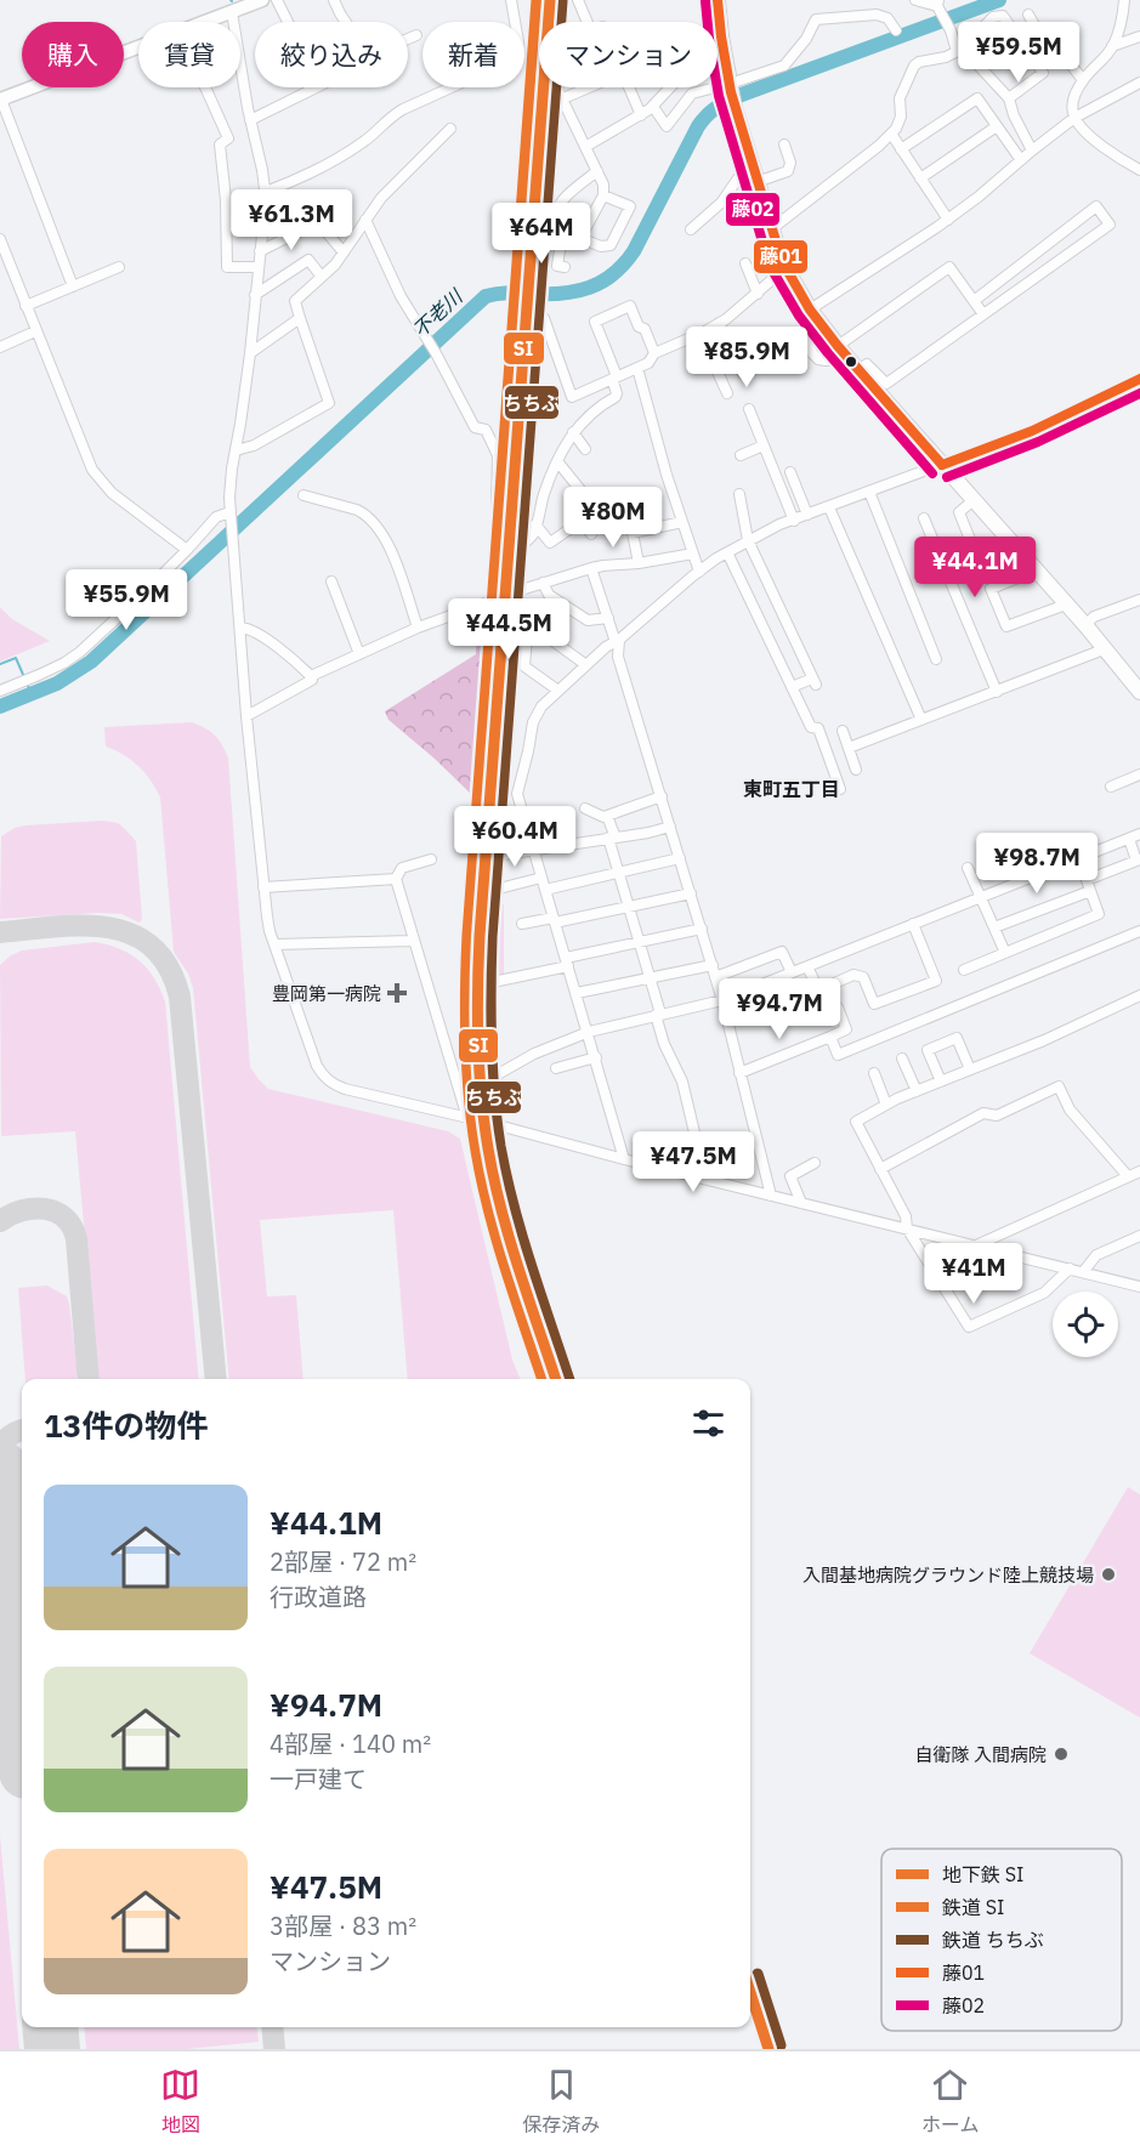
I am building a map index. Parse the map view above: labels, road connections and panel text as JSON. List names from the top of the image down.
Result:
{
  "districts": ["東町五丁目"],
  "water": ["不老川"],
  "places": {
    "health": ["豊岡第一病院"],
    "other": ["入間基地病院グラウンド陸上競技場", "自衛隊 入間病院"]
  },
  "lines": [
    "metro line SI",
    "rail line SI",
    "transit line 藤01",
    "rail line ちちぶ",
    "transit line 藤02"
  ],
  "legend": [
    "地下鉄 SI",
    "鉄道 SI",
    "鉄道 ちちぶ",
    "藤01",
    "藤02"
  ],
  "page": {
    "price": [
      "¥59.5M",
      "¥61.3M",
      "¥64M",
      "¥85.9M",
      "¥80M",
      "¥44.1M",
      "¥55.9M",
      "¥44.5M",
      "¥60.4M",
      "¥98.7M",
      "¥94.7M",
      "¥47.5M",
      "¥41M"
    ],
    "chip": [
      "購入",
      "賃貸",
      "絞り込み",
      "新着",
      "マンション"
    ],
    "heading": "13件の物件",
    "list": [
      {
        "name": "¥44.1M",
        "note": "2部屋 · 72 m² · 行政道路"
      },
      {
        "name": "¥94.7M",
        "note": "4部屋 · 140 m² · 一戸建て"
      },
      {
        "name": "¥47.5M",
        "note": "3部屋 · 83 m² · マンション"
      }
    ],
    "tabs": ["地図", "保存済み", "ホーム"]
  }
}
